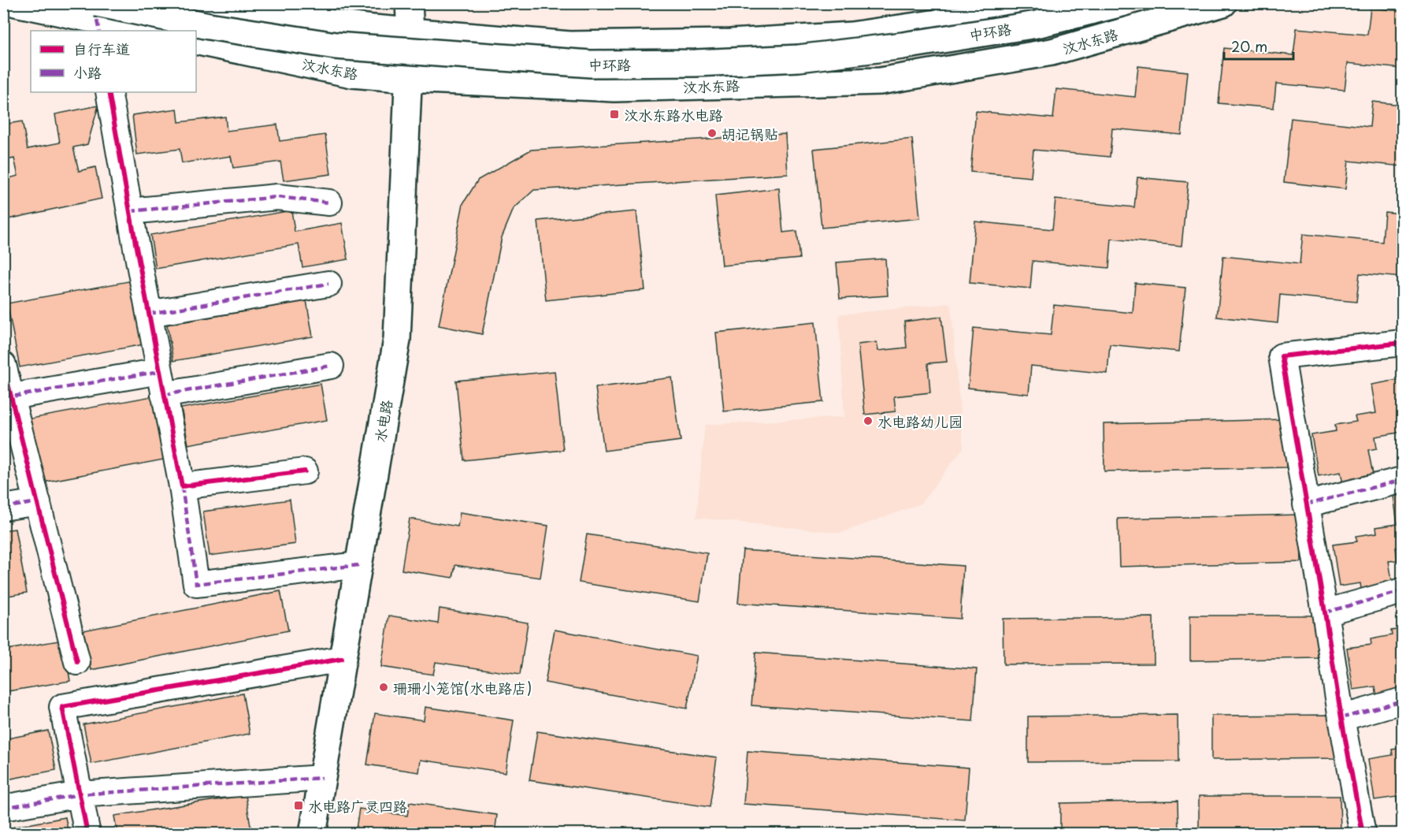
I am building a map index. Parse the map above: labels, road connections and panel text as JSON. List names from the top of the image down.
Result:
{
  "streets": {
    "main road": ["中环路", "汶水东路", "水电路"]
  },
  "crossings": [
    ["汶水东路", "水电路"]
  ],
  "places": {
    "transit": ["汶水东路水电路", "水电路广灵四路"],
    "other": ["胡记锅贴", "水电路幼儿园", "珊珊小笼馆(水电路店)"]
  },
  "legend": ["自行车道", "小路"],
  "scale_bar": "20 m"
}
